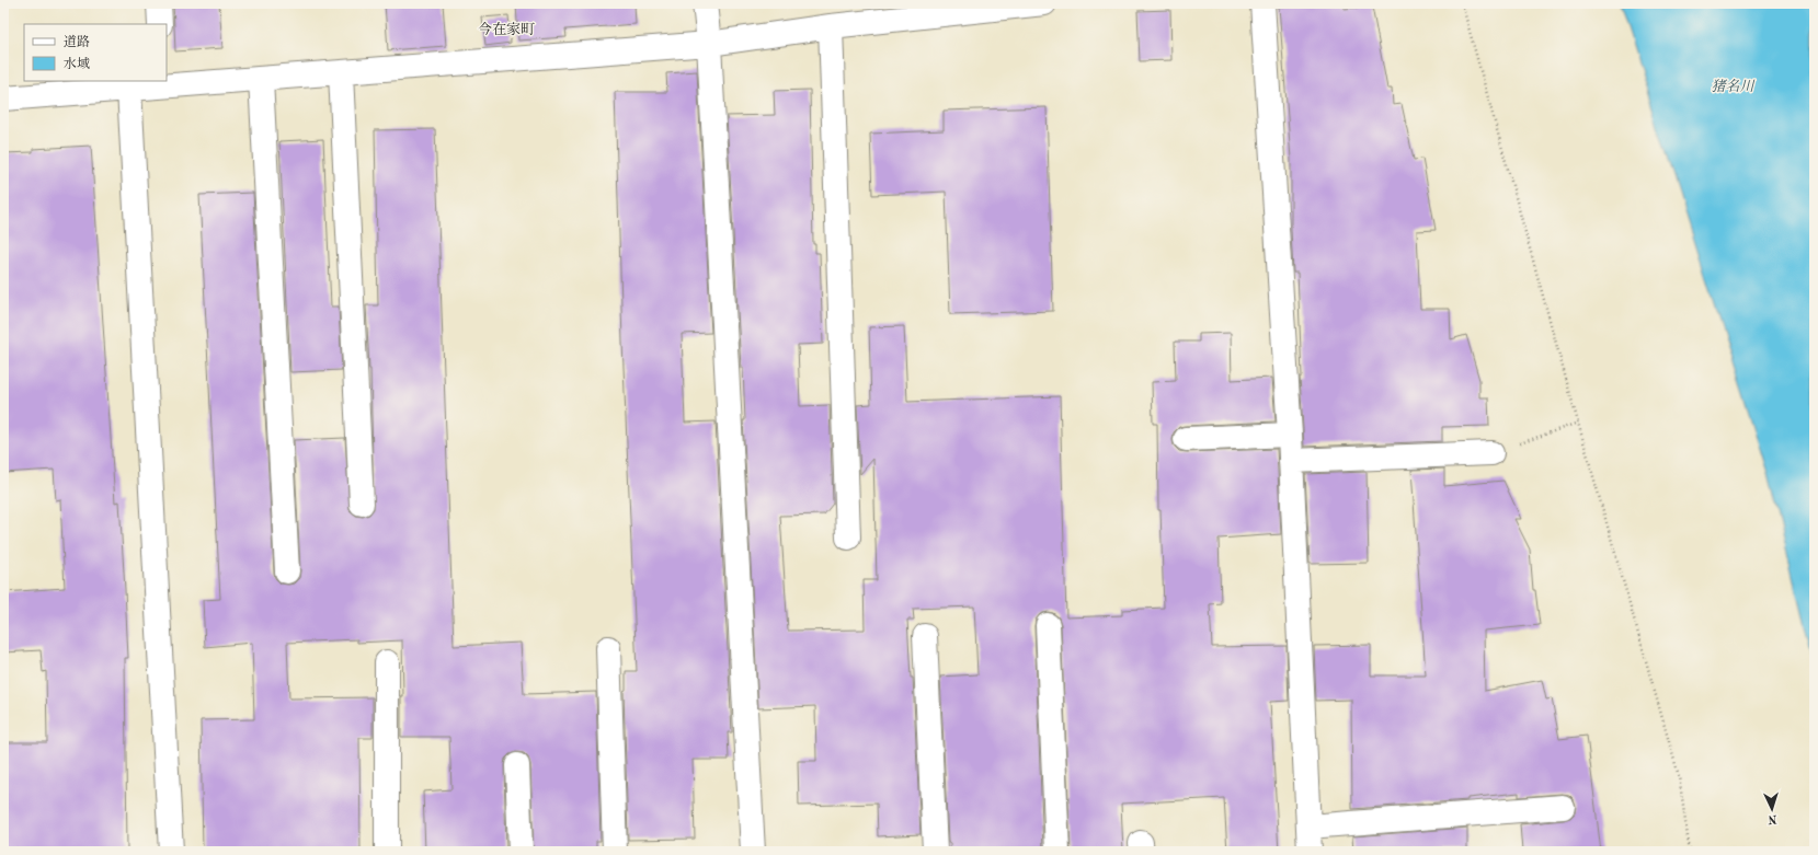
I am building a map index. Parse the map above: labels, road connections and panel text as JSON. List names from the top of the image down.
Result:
{
  "districts": ["今在家町"],
  "water": ["猪名川"],
  "legend": ["道路", "水域"],
  "north": "bottom"
}
